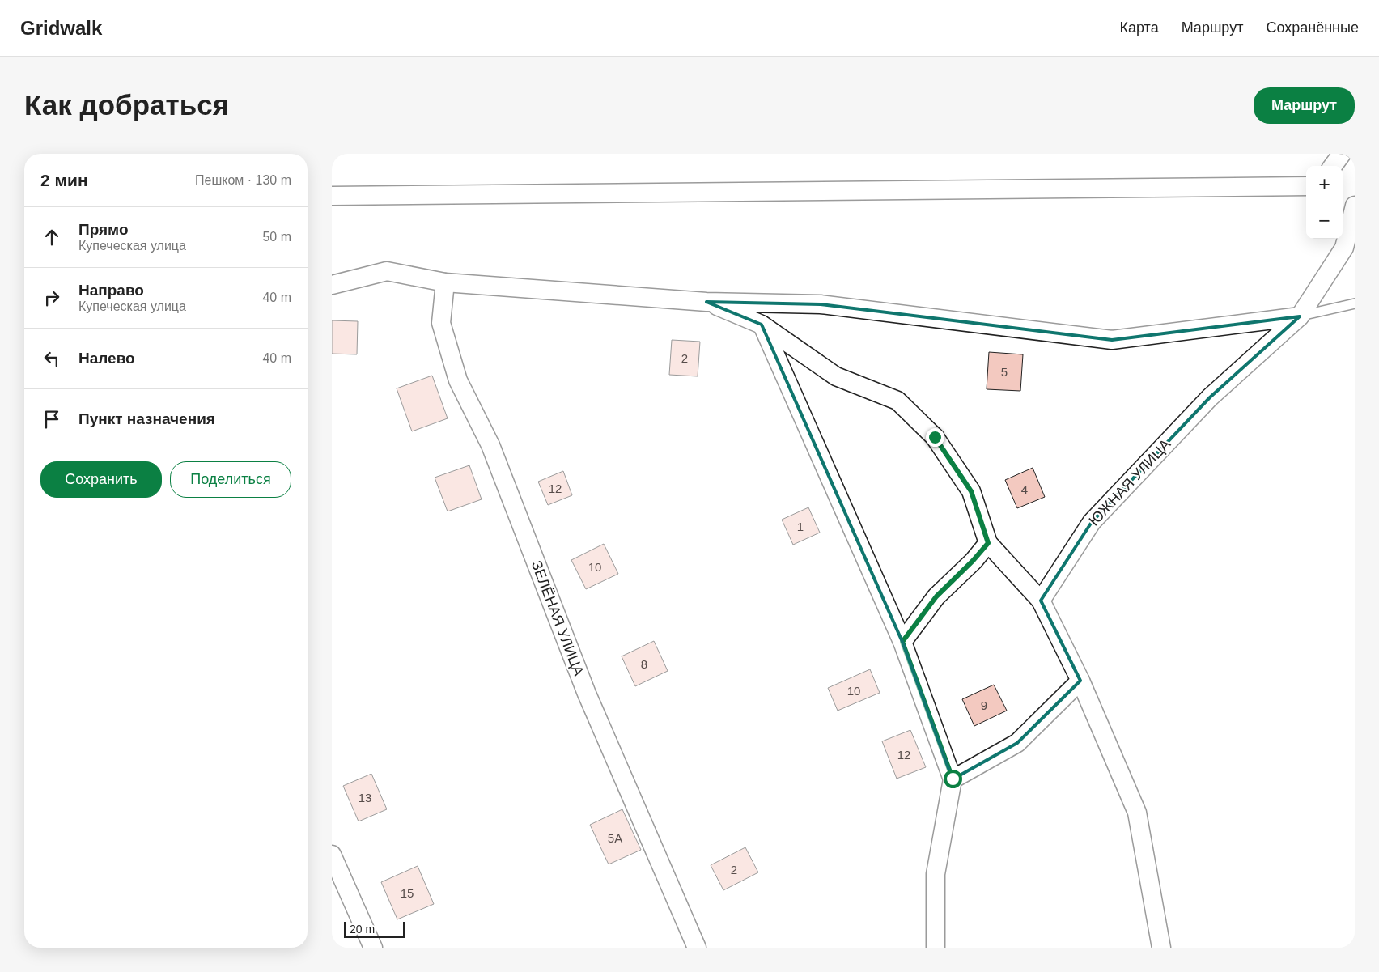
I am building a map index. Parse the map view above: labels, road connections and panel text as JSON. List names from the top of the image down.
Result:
{
  "streets": {
    "street": ["ЮЖНАЯ УЛИЦА", "ЗЕЛЁНАЯ УЛИЦА"]
  },
  "house_numbers": [
    "2",
    "5",
    "12",
    "4",
    "1",
    "10",
    "8",
    "10",
    "9",
    "12",
    "13",
    "5А",
    "2",
    "15"
  ],
  "scale_bar": "20 m",
  "page": {
    "header": "Gridwalk",
    "nav": ["Карта", "Маршрут", "Сохранённые"],
    "buttons": [
      "Маршрут",
      ["Сохранить", "Поделиться"]
    ],
    "title": "Как добраться",
    "heading": ["2 мин", "Пешком · 130 m"],
    "map_buttons": ["+", "−"],
    "list": [
      ["Прямо", "Купеческая улица", "50 m"],
      ["Направо", "Купеческая улица", "40 m"],
      ["Налево", "40 m"],
      "Пункт назначения"
    ],
    "scale": "20 m"
  }
}
